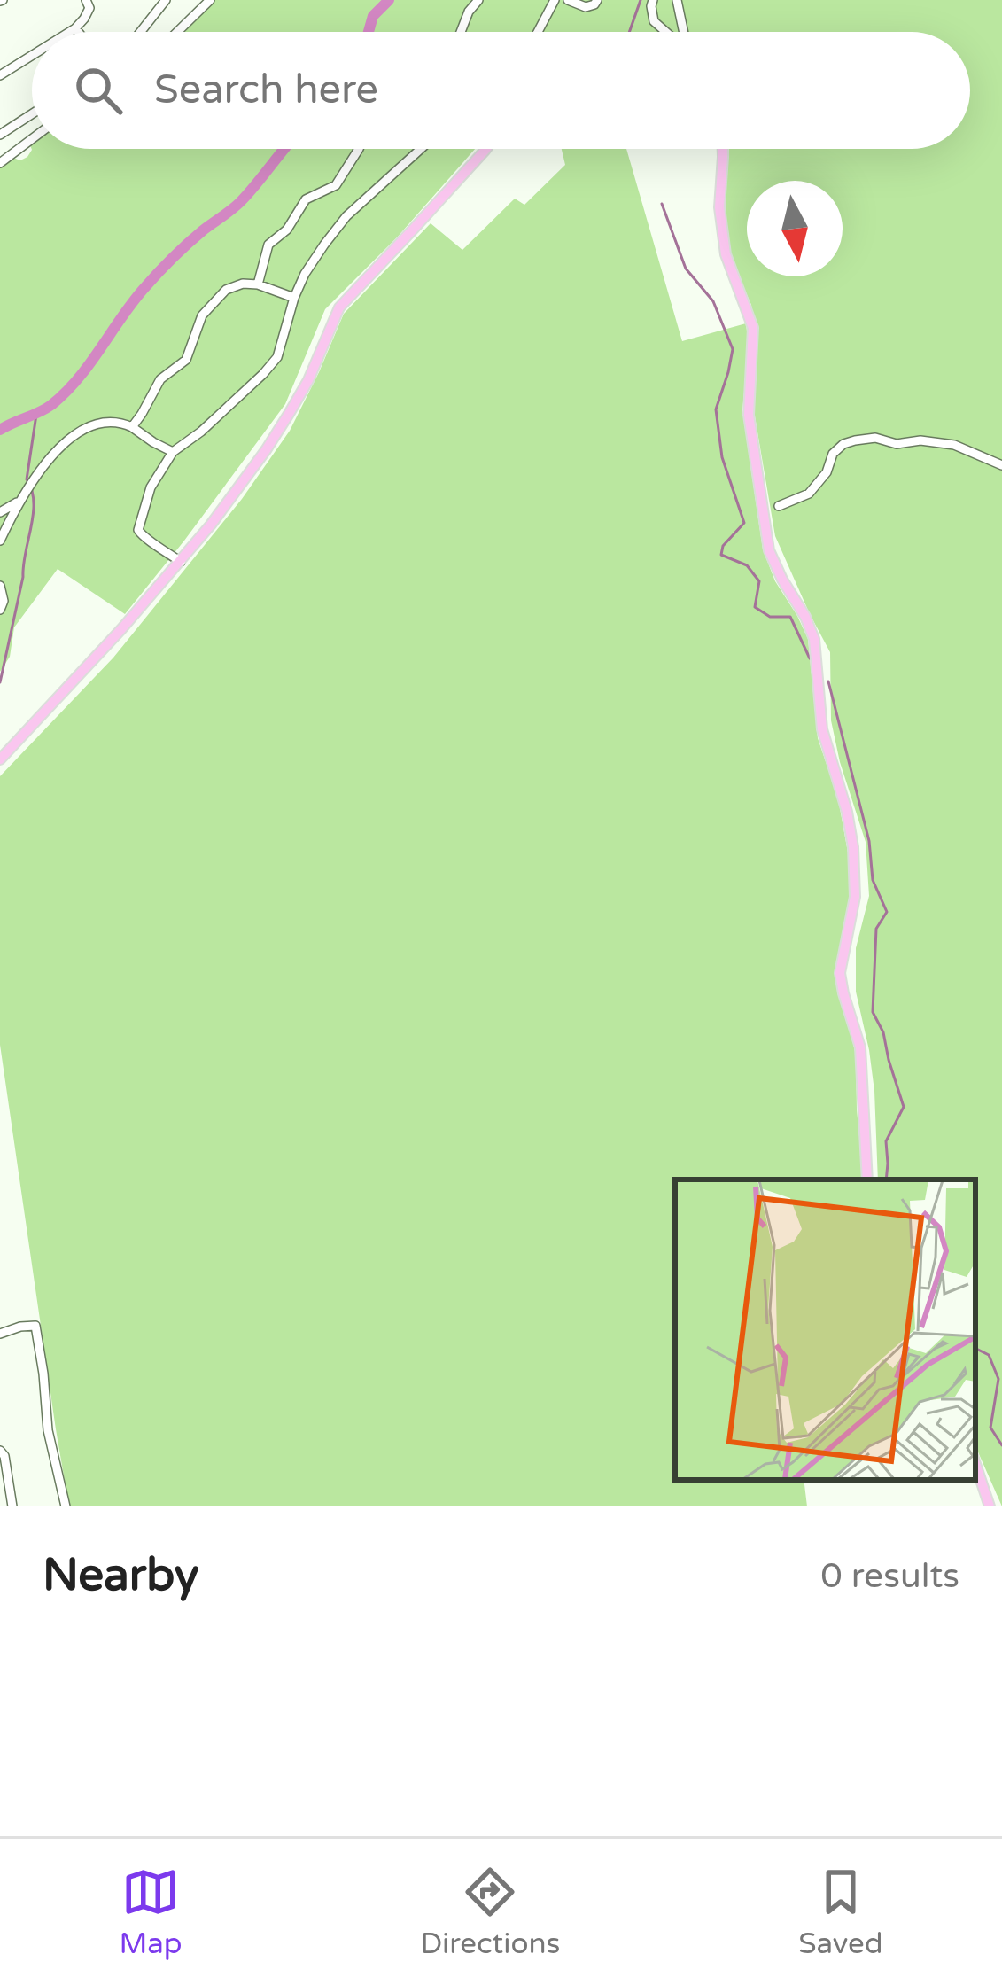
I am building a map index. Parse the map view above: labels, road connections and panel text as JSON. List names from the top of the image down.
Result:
{
  "north": "bottom",
  "page": {
    "search": "Search here",
    "heading": ["Nearby", "0 results"],
    "nav": ["Map", "Directions", "Saved"]
  }
}
